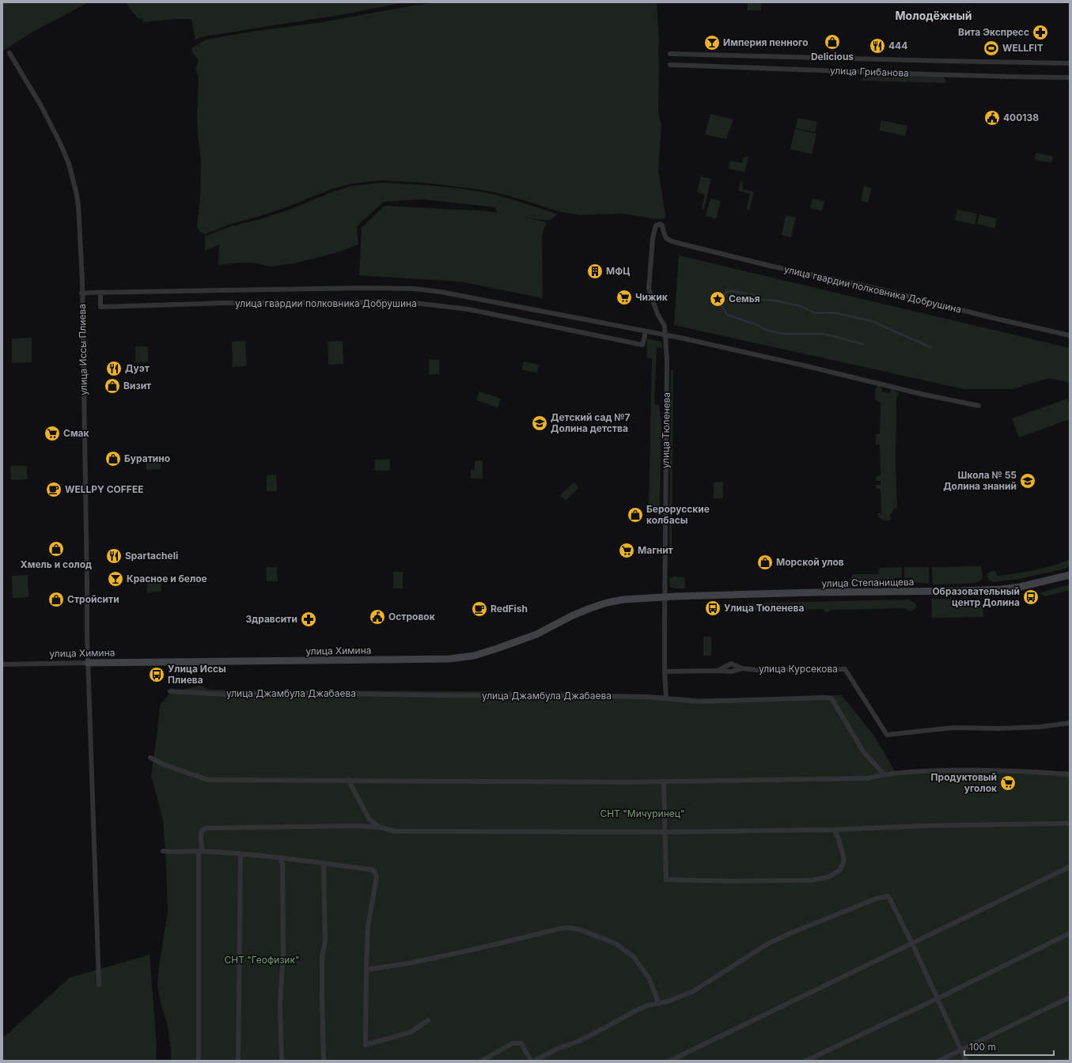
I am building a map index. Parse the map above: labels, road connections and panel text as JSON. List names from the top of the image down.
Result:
{
  "streets": {
    "street": [
      "улица Грибанова",
      "улица гвардии полковника Добрушина",
      "улица Иссы Плиева",
      "улица Тюленева",
      "улица Степанищева",
      "улица Химина",
      "улица Курсекова",
      "улица Джамбула Джабаева"
    ]
  },
  "crossings": [
    ["улица гвардии полковника Добрушина", "улица Иссы Плиева"],
    ["улица гвардии полковника Добрушина", "улица Тюленева"],
    ["улица Иссы Плиева", "улица Химина"],
    ["улица Тюленева", "улица Степанищева"],
    ["улица Тюленева", "улица Химина"],
    ["улица Тюленева", "улица Курсекова"],
    ["улица Тюленева", "улица Джамбула Джабаева"],
    ["улица Степанищева", "улица Химина"]
  ],
  "districts": ["Молодёжный"],
  "parks": ["СНТ \"Мичуринец\"", "СНТ \"Геофизик\""],
  "places": {
    "pharmacy": ["Вита Экспресс", "Здравсити"],
    "shop": [
      "Delicious",
      "Визит",
      "Буратино",
      "Берорусские колбасы",
      "Хмель и солод",
      "Морской улов",
      "Стройсити"
    ],
    "bar": ["Империя пенного", "Красное и белое"],
    "restaurant": ["444", "Дуэт", "Spartacheli"],
    "sports": ["WELLFIT"],
    "public building": ["400138", "Островок"],
    "building": ["МФЦ"],
    "supermarket": [
      "Чижик",
      "Смак",
      "Магнит",
      "Продуктовый уголок"
    ],
    "place": ["Семья"],
    "school or university": ["Детский сад №7 Долина детства", "Школа № 55 Долина знаний"],
    "cafe": ["WELLPY COFFEE", "RedFish"],
    "bus stop": ["Образовательный центр Долина", "Улица Тюленева", "Улица Иссы Плиева"]
  },
  "scale_bar": "100 m"
}
